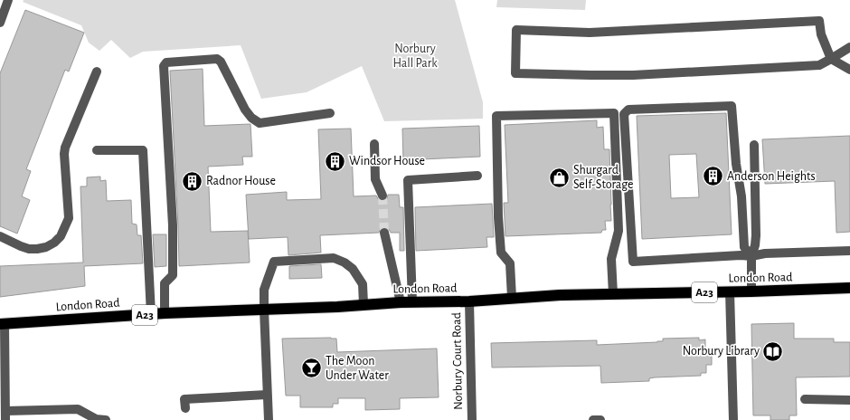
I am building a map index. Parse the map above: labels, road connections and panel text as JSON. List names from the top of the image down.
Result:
{
  "streets": {
    "highway": ["London Road", "A23"],
    "street": ["Norbury Court Road"]
  },
  "crossings": [
    ["London Road", "Norbury Court Road"]
  ],
  "parks": ["Norbury Hall Park"],
  "places": {
    "building": ["Windsor House", "Anderson Heights", "Radnor House"],
    "shop": ["Shurgard Self-Storage"],
    "library": ["Norbury Library"],
    "bar": ["The Moon Under Water"]
  }
}
